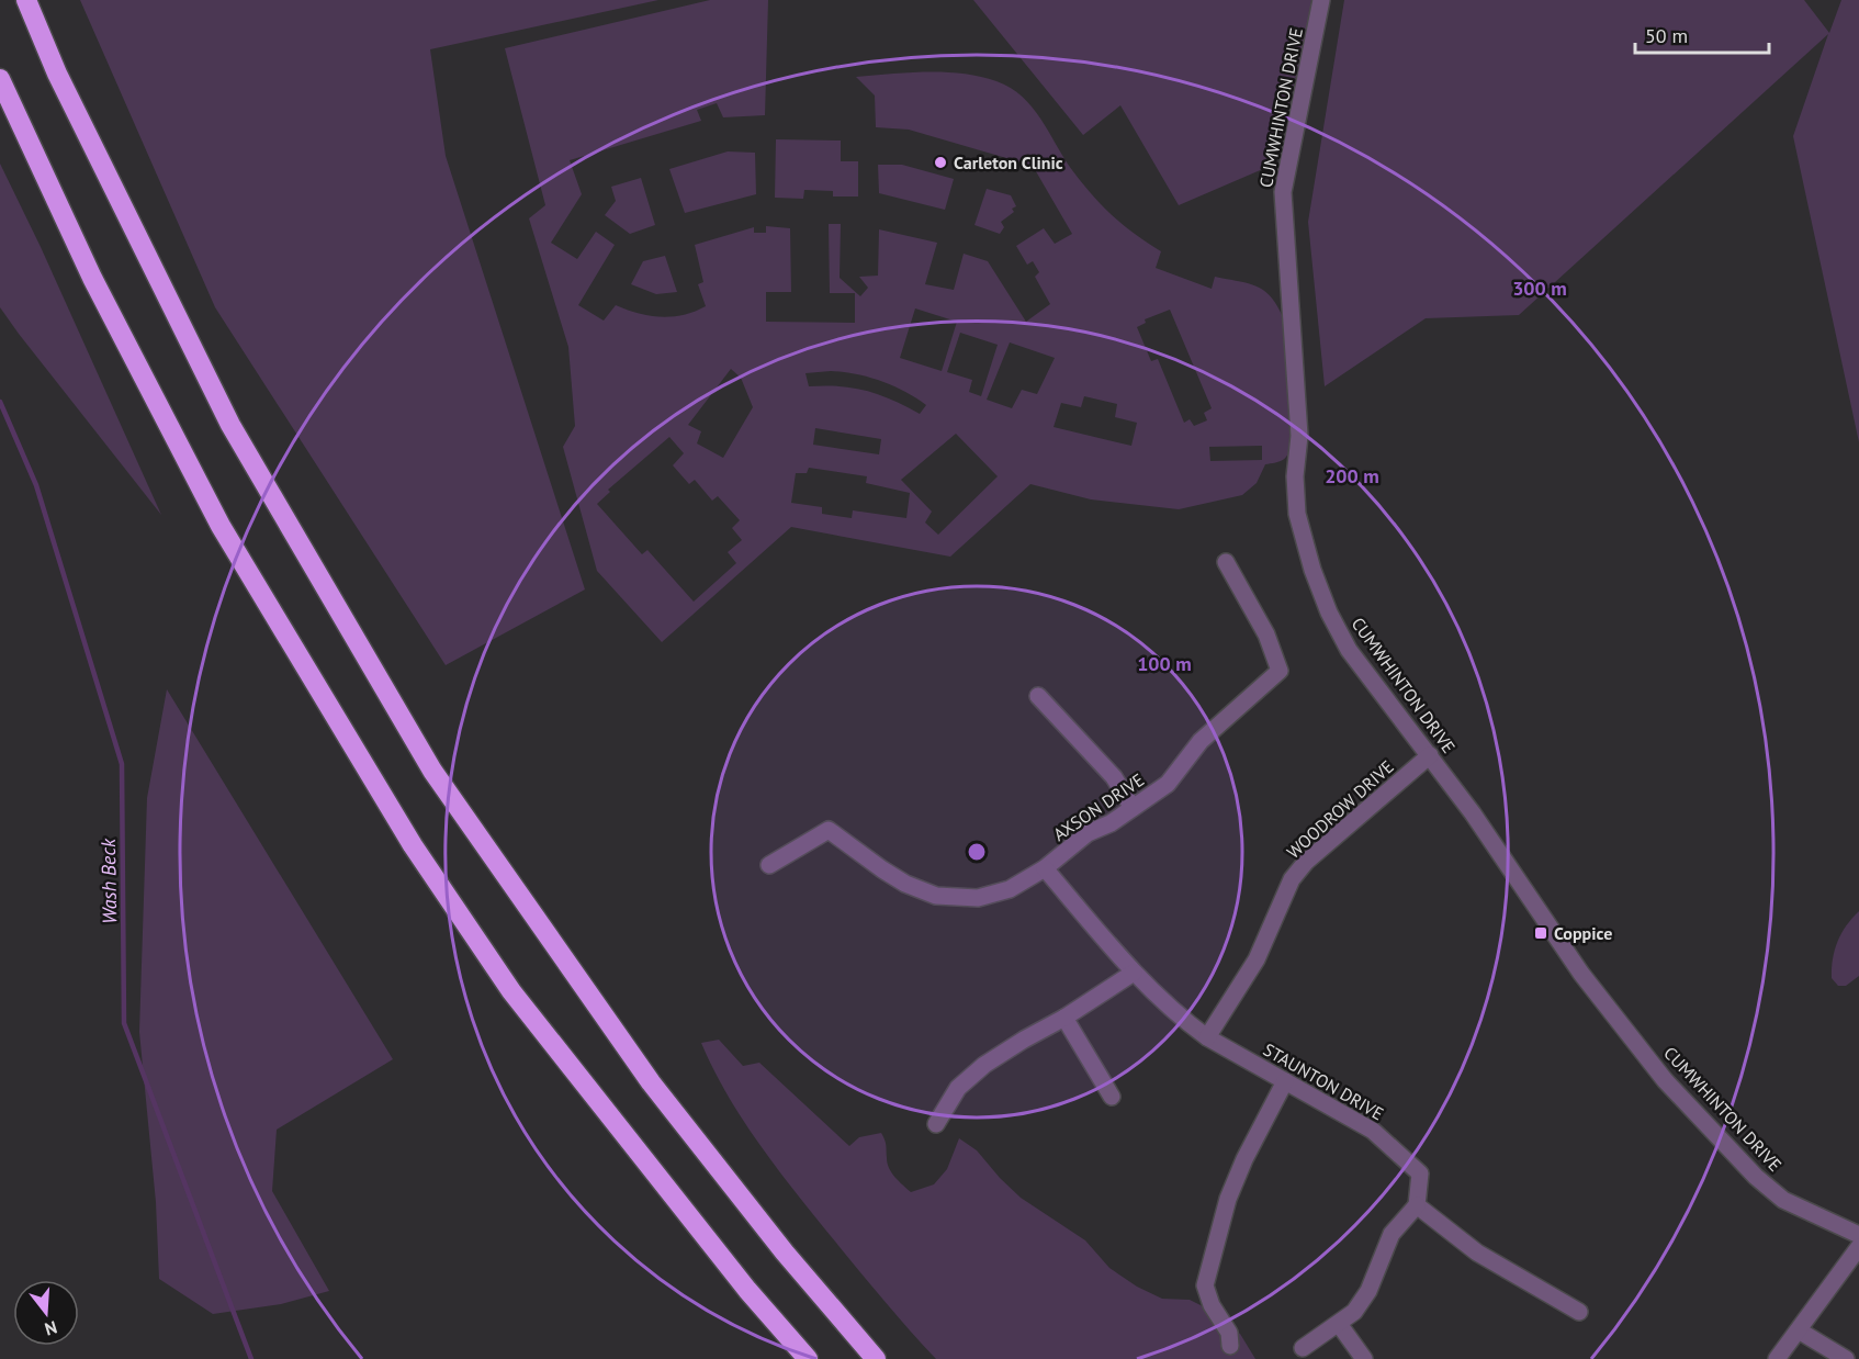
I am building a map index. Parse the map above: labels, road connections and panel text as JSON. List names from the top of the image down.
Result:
{
  "streets": {
    "street": [
      "CUMWHINTON DRIVE",
      "AXSON DRIVE",
      "WOODROW DRIVE",
      "STAUNTON DRIVE"
    ]
  },
  "crossings": [
    ["CUMWHINTON DRIVE", "WOODROW DRIVE"],
    ["AXSON DRIVE", "STAUNTON DRIVE"],
    ["WOODROW DRIVE", "STAUNTON DRIVE"]
  ],
  "water": ["Wash Beck"],
  "places": {
    "other": ["Carleton Clinic"],
    "transit": ["Coppice"]
  },
  "scale_bar": "50 m",
  "north": "bottom",
  "rings": ["300 m", "200 m", "100 m"]
}
